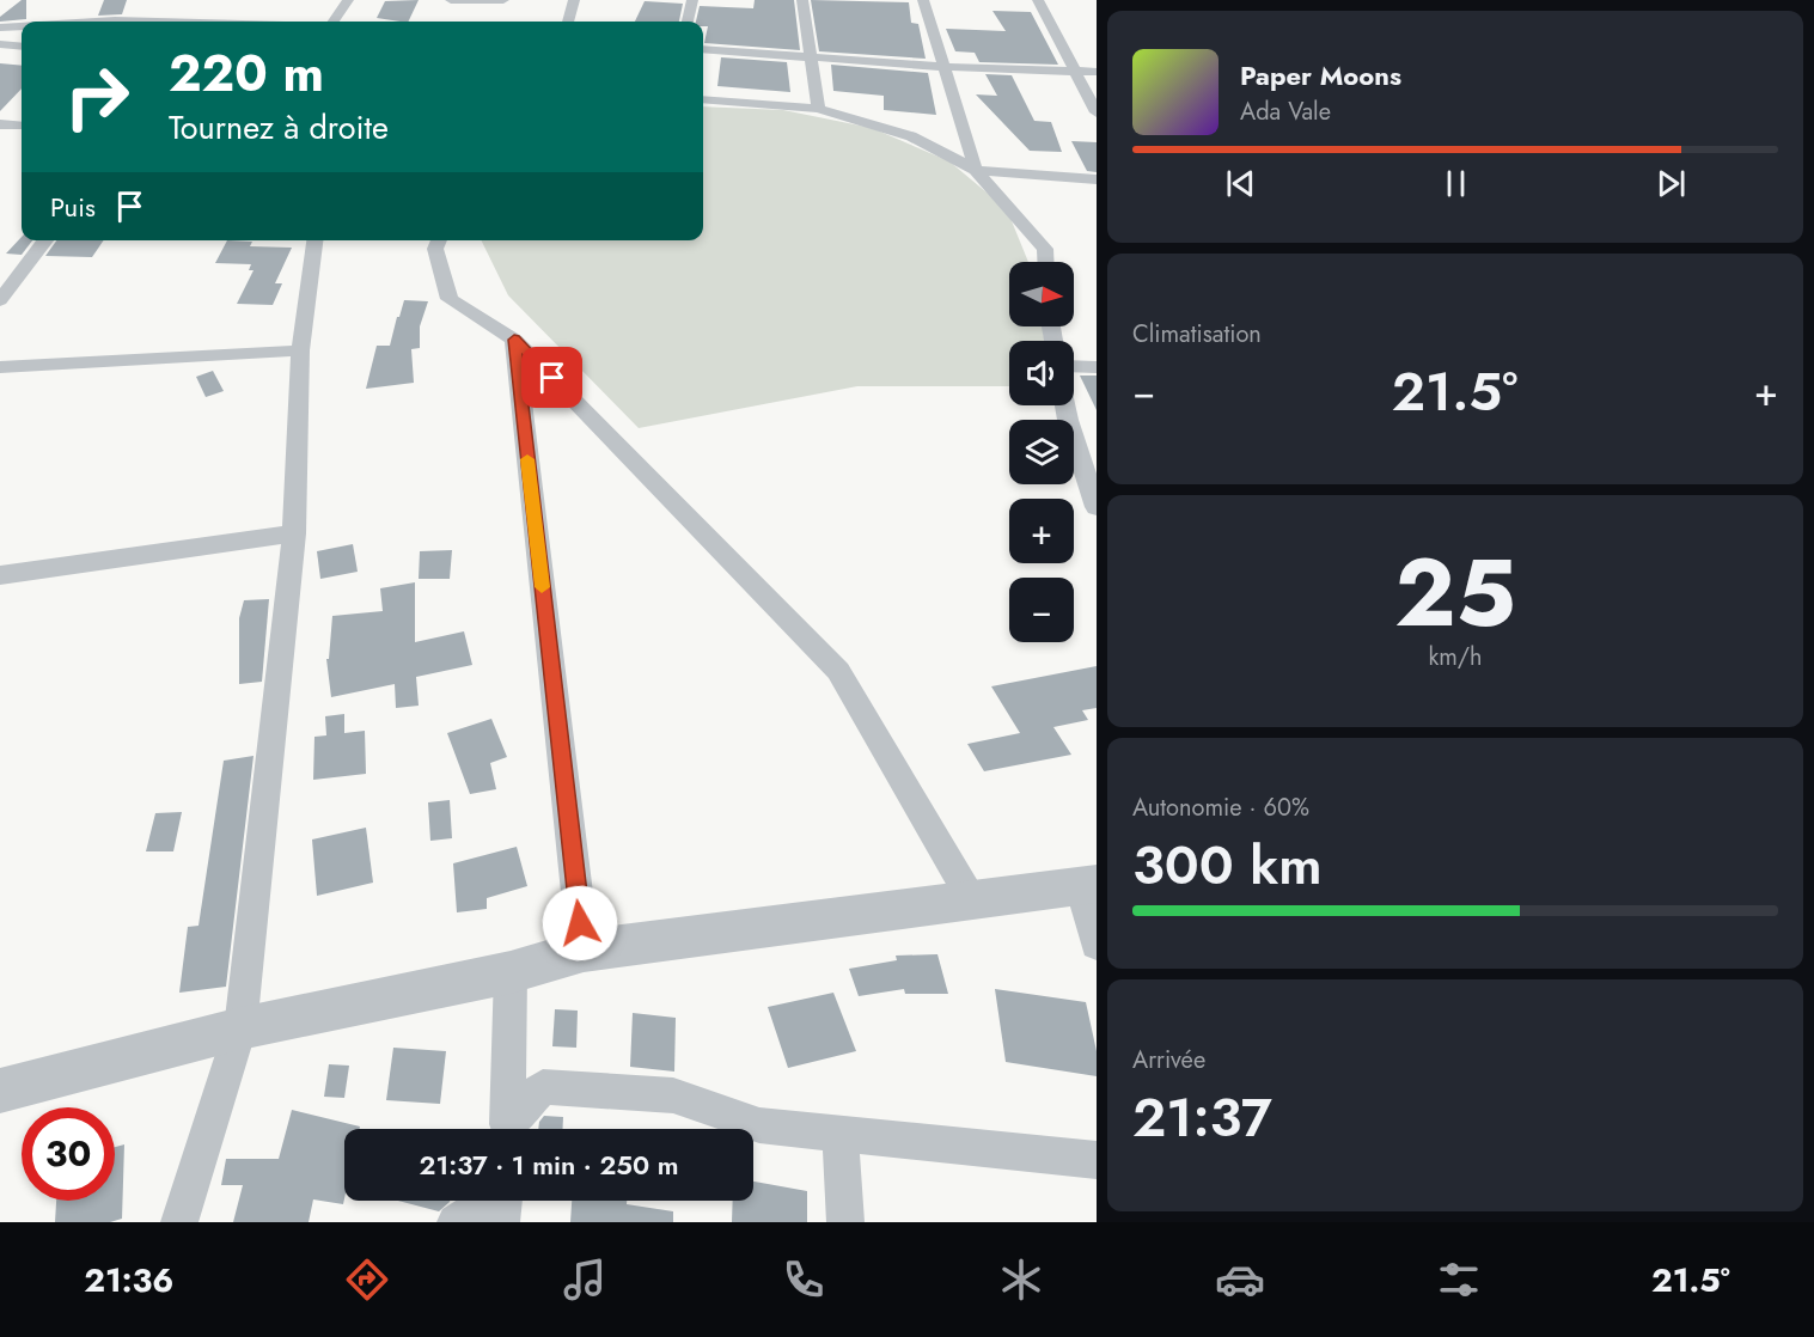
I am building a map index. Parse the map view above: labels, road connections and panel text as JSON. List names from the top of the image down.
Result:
{
  "north": "right",
  "page": {
    "turn": ["220 m", "Tournez à droite"],
    "song": ["Paper Moons", "Ada Vale"],
    "then": "Puis",
    "tile": [
      "Climatisation",
      ["25", "km/h"],
      ["Autonomie · 60%", "300 km"],
      ["Arrivée", "21:37"]
    ],
    "map_buttons": ["+", "−"],
    "heat": ["−", "21.5°", "+"],
    "limit": "30",
    "trip": "21:37 · 1 min · 250 m",
    "tabs": ["21:36", "21.5°"]
  }
}
